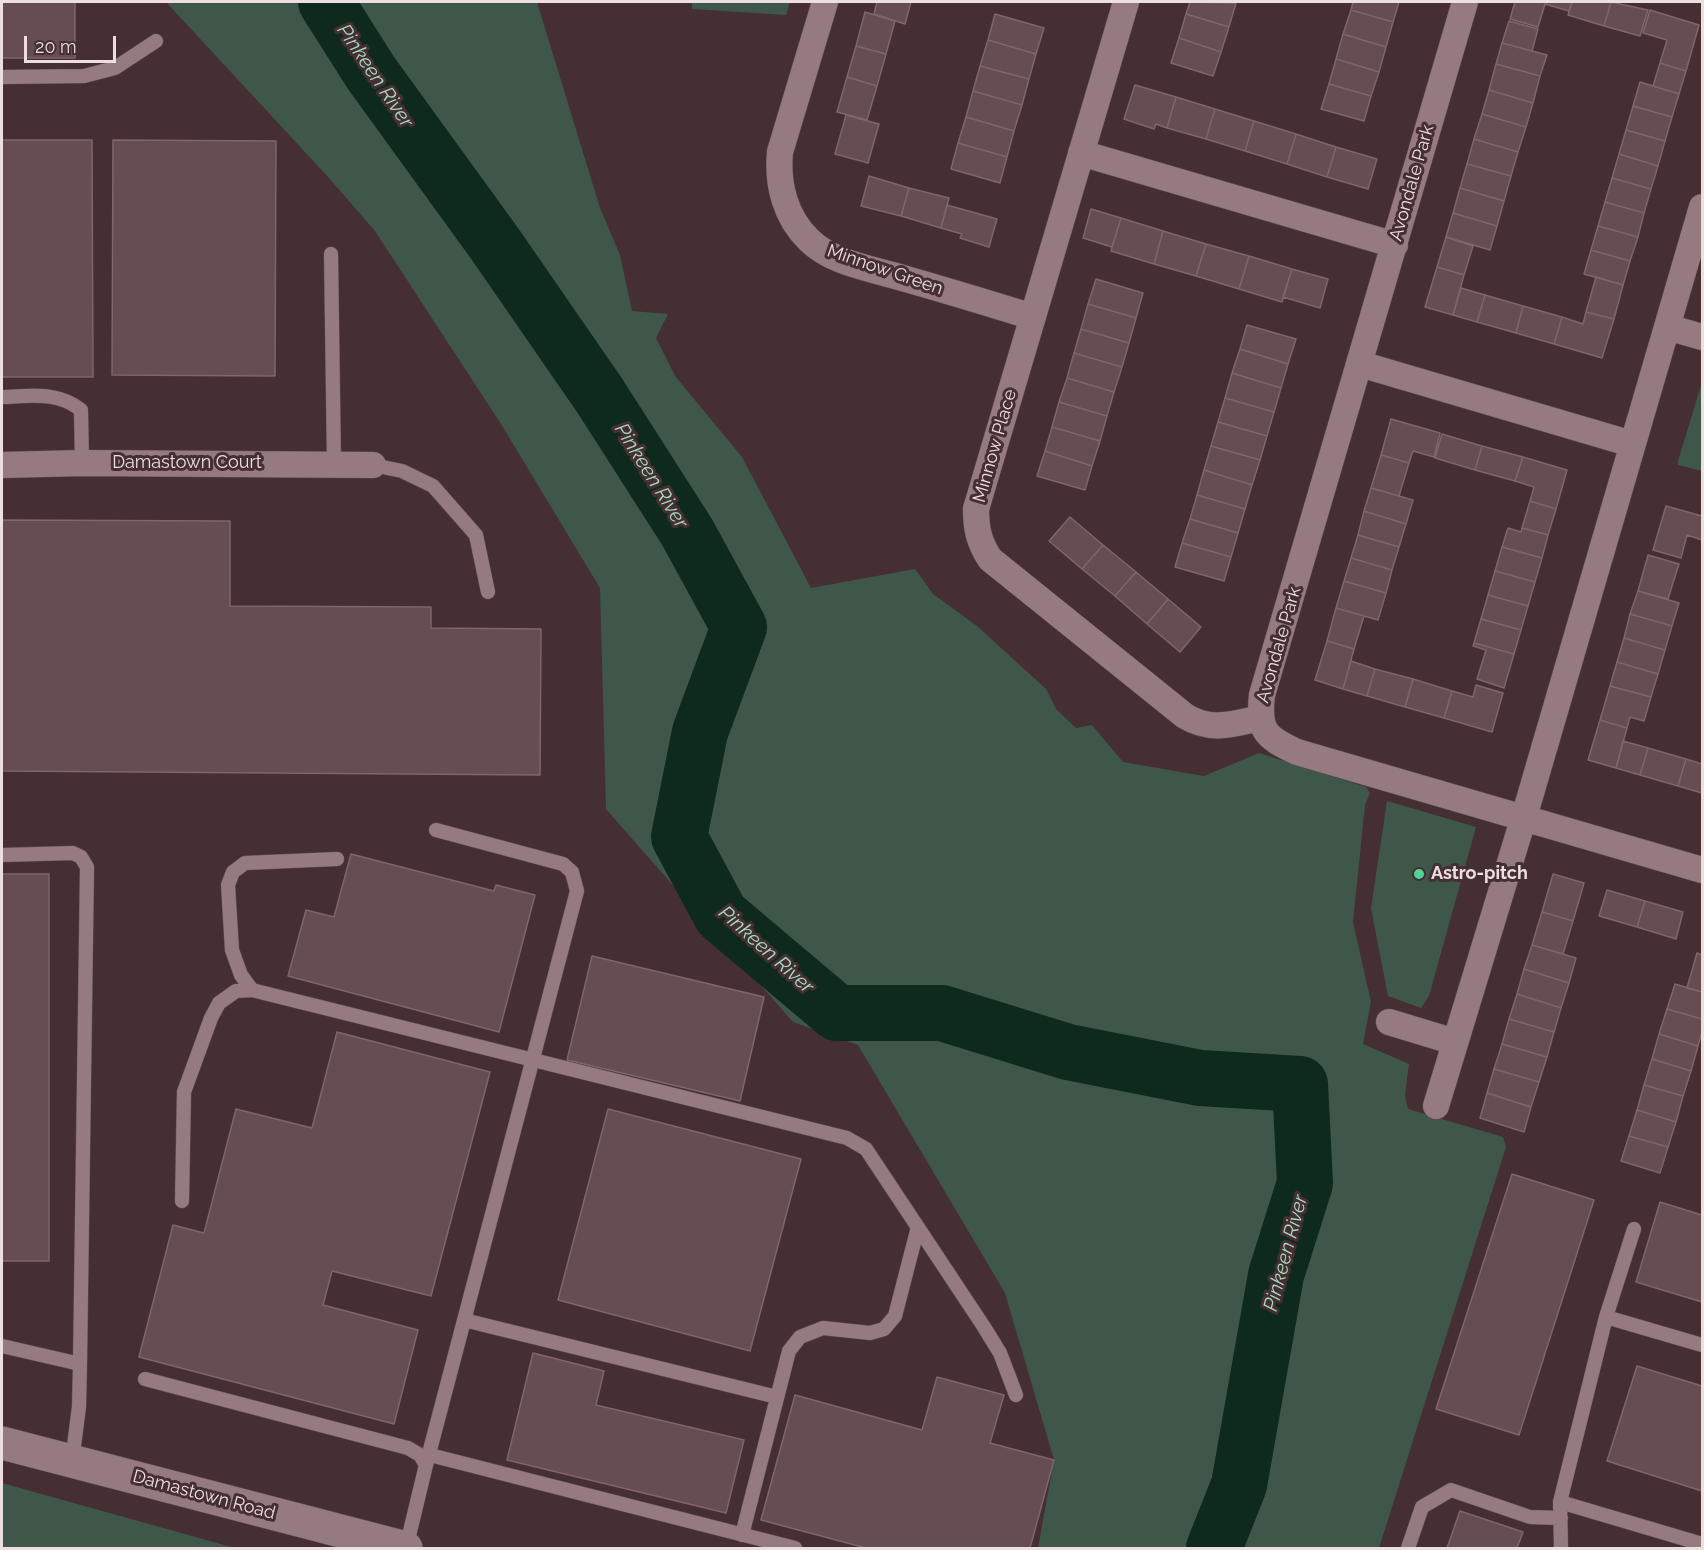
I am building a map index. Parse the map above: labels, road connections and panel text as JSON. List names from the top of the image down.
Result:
{
  "streets": {
    "street": [
      "Avondale Park",
      "Minnow Green",
      "Minnow Place",
      "Damastown Court",
      "Damastown Road"
    ]
  },
  "crossings": [
    ["Avondale Park", "Minnow Place"],
    ["Minnow Green", "Minnow Place"]
  ],
  "water": ["Pinkeen River"],
  "places": ["Astro-pitch"],
  "scale_bar": "20 m"
}
